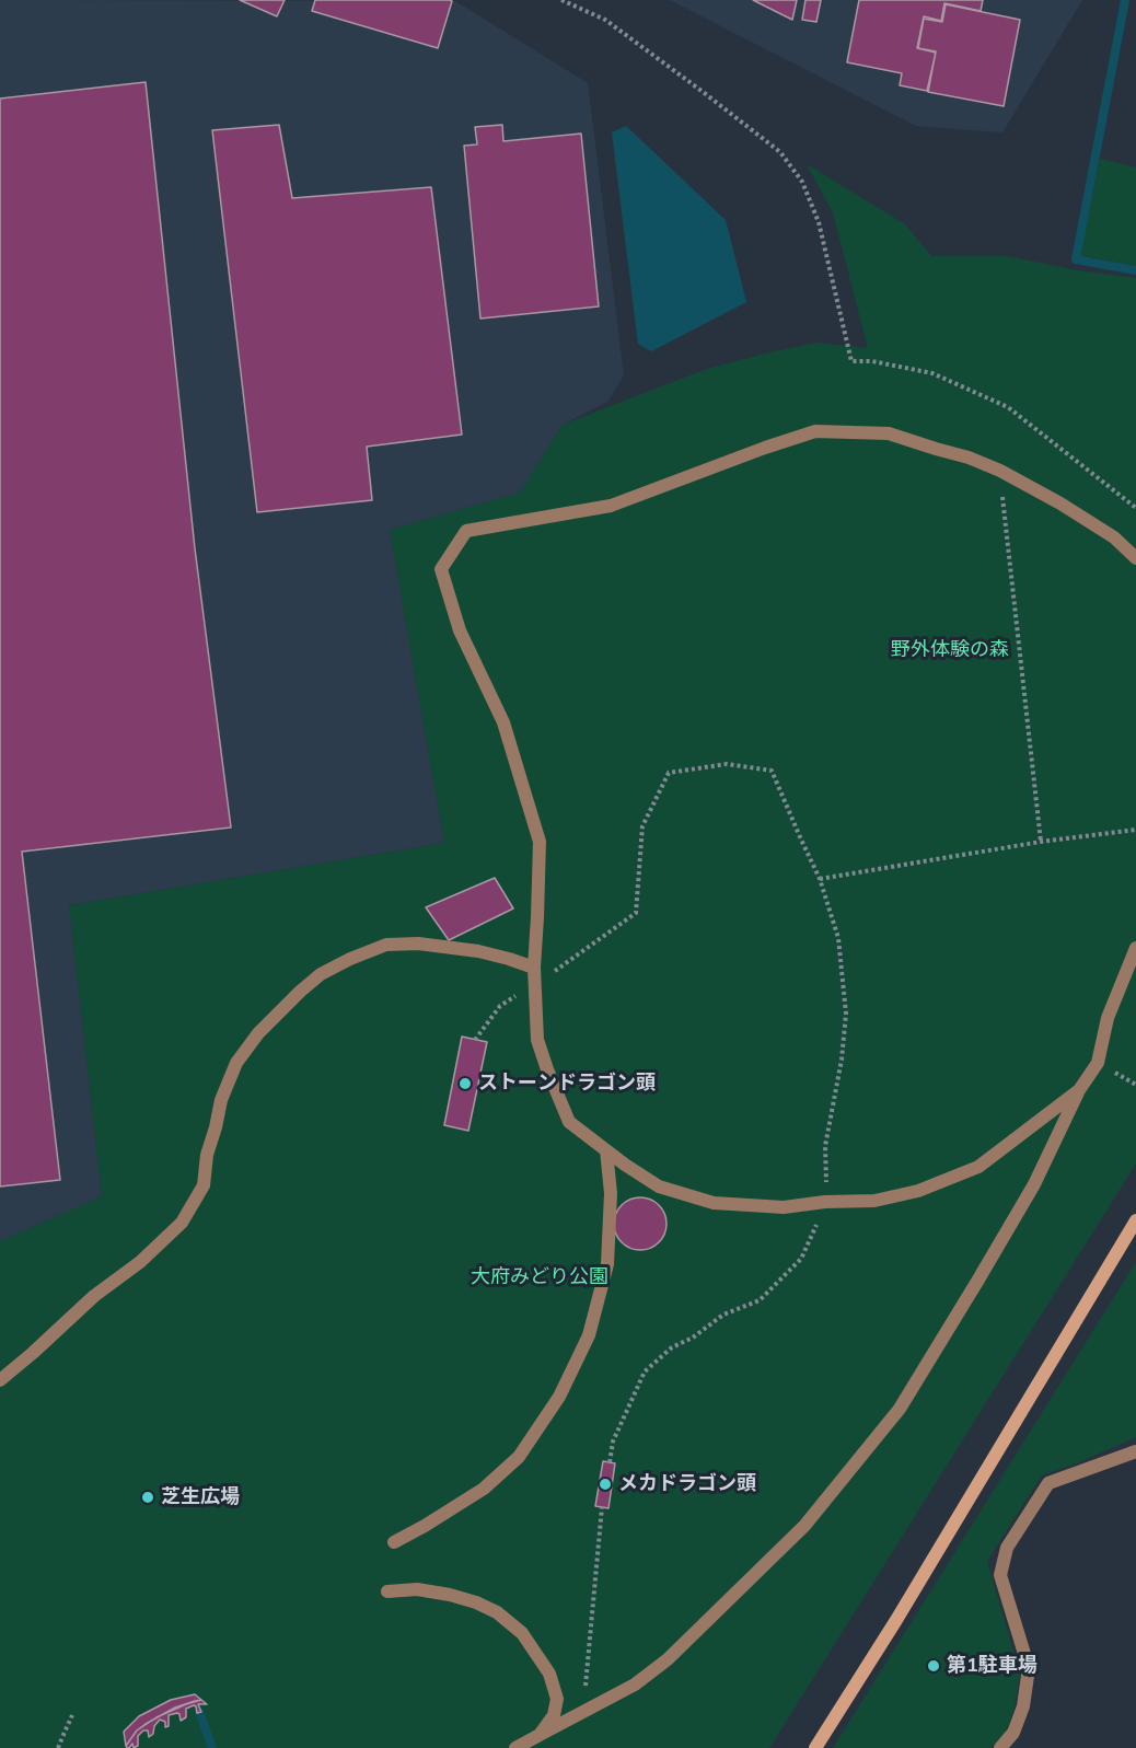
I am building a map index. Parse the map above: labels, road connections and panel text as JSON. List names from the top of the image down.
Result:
{
  "parks": ["野外体験の森", "大府みどり公園"],
  "places": [
    "ストーンドラゴン頭",
    "メカドラゴン頭",
    "芝生広場",
    "第1駐車場"
  ]
}
